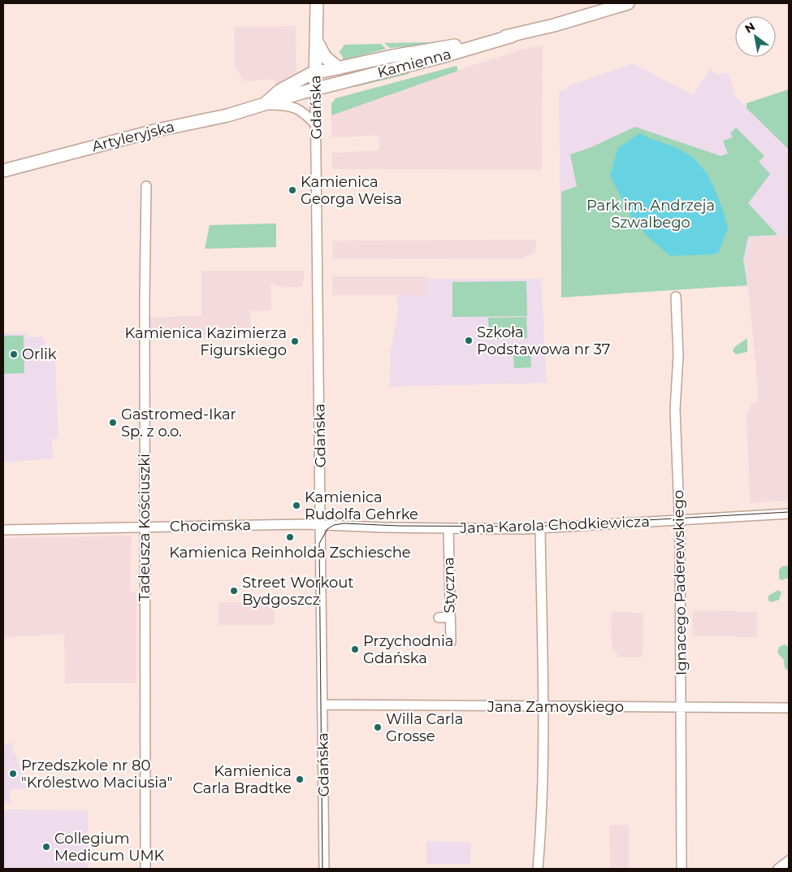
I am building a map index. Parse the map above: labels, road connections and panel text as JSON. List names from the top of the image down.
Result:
{
  "streets": {
    "main road": ["Kamienna", "Gdańska", "Artyleryjska"],
    "street": [
      "Jana Karola Chodkiewicza",
      "Chocimska",
      "Tadeusza Kościuszki",
      "Ignacego Paderewskiego",
      "Styczna",
      "Jana Zamoyskiego"
    ]
  },
  "crossings": [
    ["Kamienna", "Gdańska"],
    ["Kamienna", "Artyleryjska"],
    ["Gdańska", "Artyleryjska"],
    ["Gdańska", "Jana Karola Chodkiewicza"],
    ["Gdańska", "Chocimska"],
    ["Gdańska", "Jana Zamoyskiego"],
    ["Jana Karola Chodkiewicza", "Chocimska"],
    ["Jana Karola Chodkiewicza", "Ignacego Paderewskiego"],
    ["Jana Karola Chodkiewicza", "Styczna"],
    ["Chocimska", "Tadeusza Kościuszki"],
    ["Ignacego Paderewskiego", "Jana Zamoyskiego"]
  ],
  "parks": ["Park im. Andrzeja Szwalbego"],
  "places": [
    "Kamienica Georga Weisa",
    "Szkoła Podstawowa nr 37",
    "Kamienica Kazimierza Figurskiego",
    "Orlik",
    "Gastromed-Ikar Sp. z o.o.",
    "Kamienica Rudolfa Gehrke",
    "Kamienica Reinholda Zschiesche",
    "Street Workout Bydgoszcz",
    "Przychodnia Gdańska",
    "Willa Carla Grosse",
    "Przedszkole nr 80 \"Królestwo Maciusia\"",
    "Kamienica Carla Bradtke",
    "Collegium Medicum UMK"
  ],
  "north": "top left"
}
